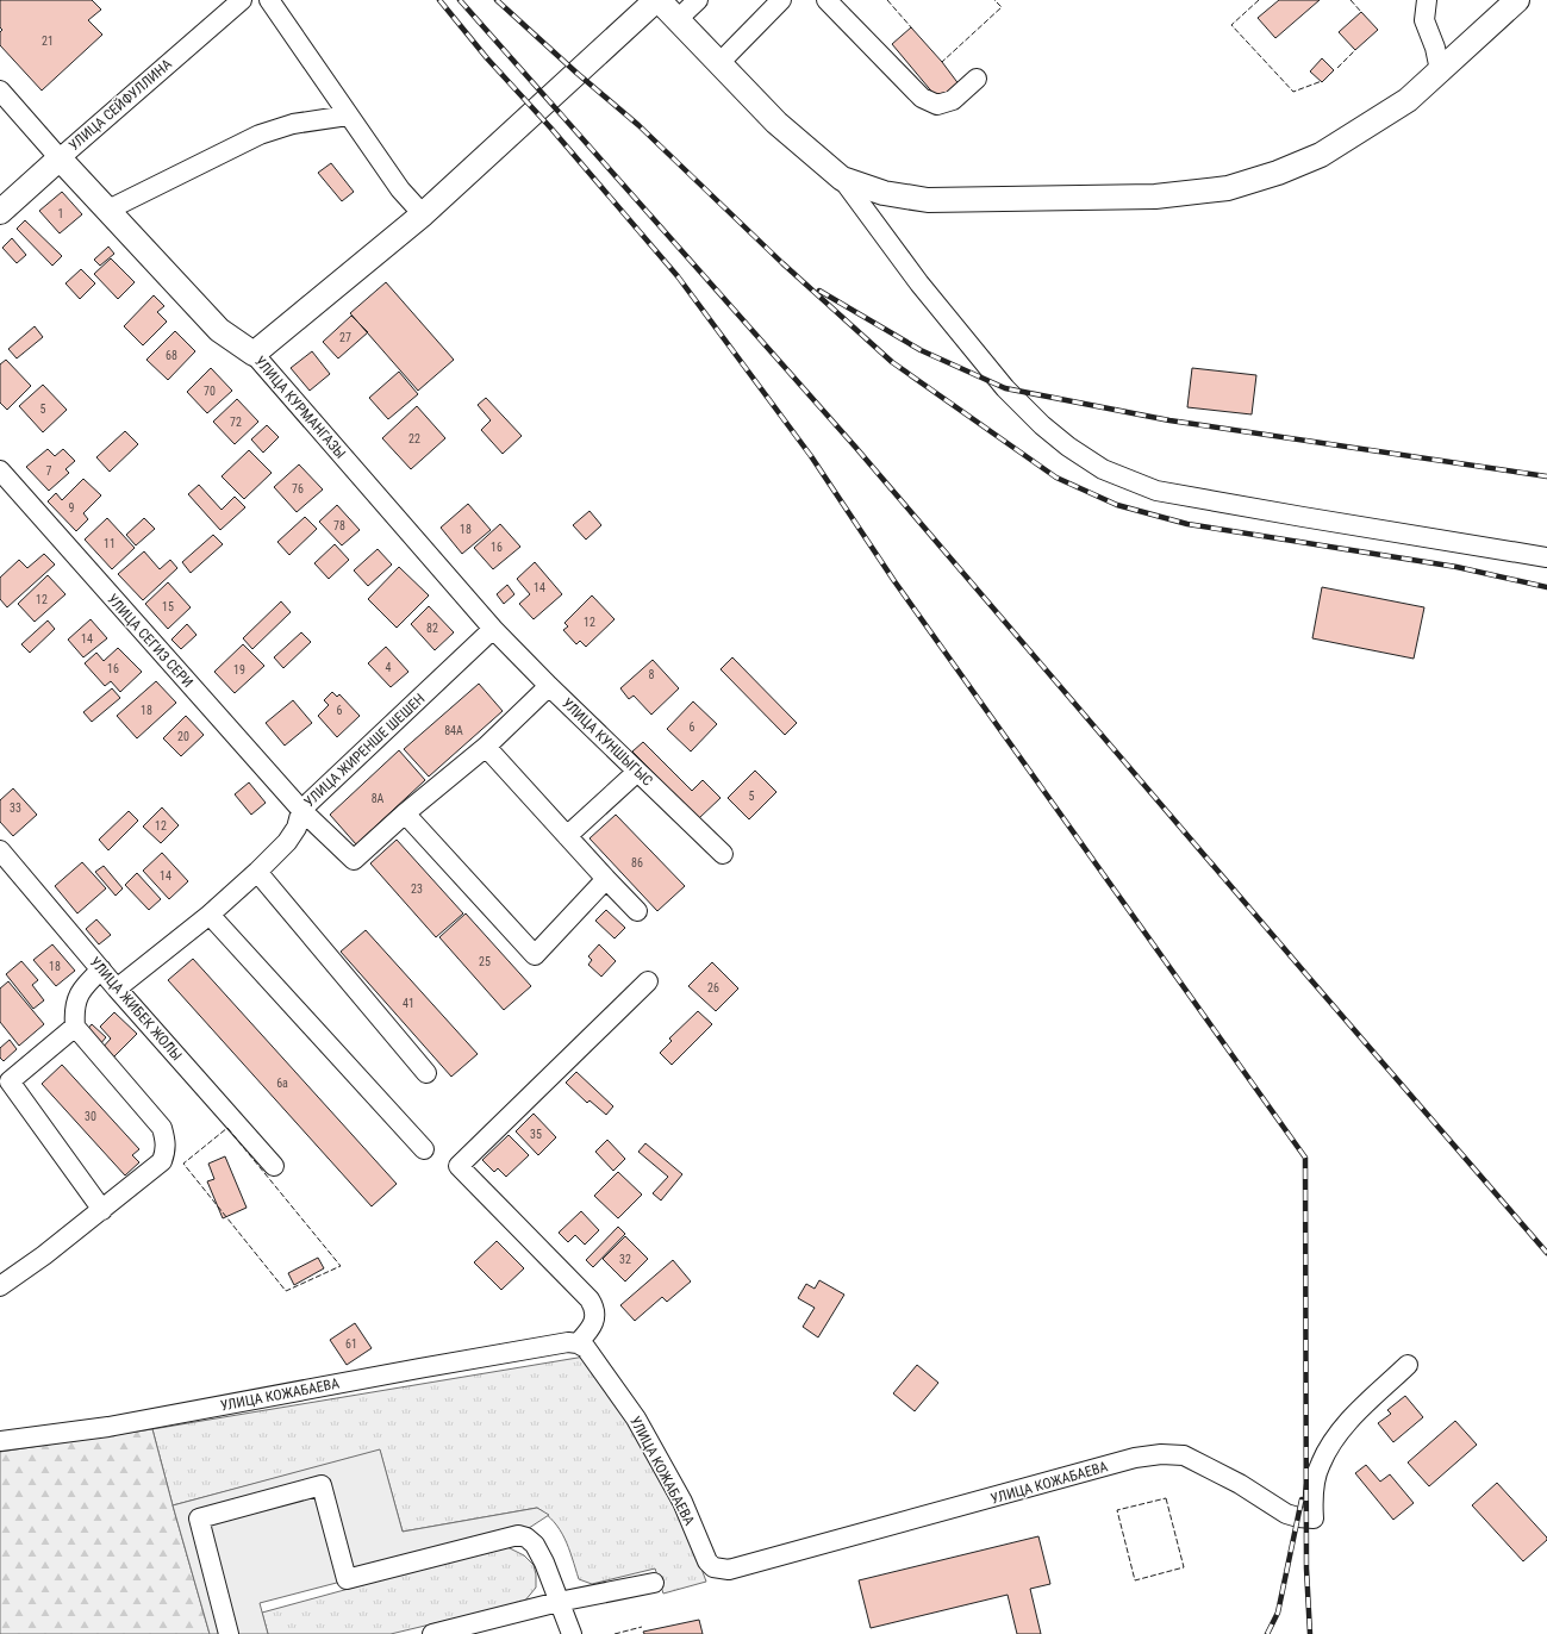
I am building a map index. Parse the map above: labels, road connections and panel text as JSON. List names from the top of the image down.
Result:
{
  "streets": {
    "main road": ["УЛИЦА СЕЙФУЛЛИНА", "УЛИЦА КУРМАНГАЗЫ"],
    "street": [
      "УЛИЦА СЕГИЗ СЕРИ",
      "УЛИЦА КУНШЫГЫС",
      "УЛИЦА ЖИРЕНШЕ ШЕШЕН",
      "УЛИЦА ЖИБЕК ЖОЛЫ",
      "УЛИЦА КОЖАБАЕВА"
    ]
  },
  "crossings": [
    ["УЛИЦА СЕЙФУЛЛИНА", "УЛИЦА КУРМАНГАЗЫ"],
    ["УЛИЦА КУРМАНГАЗЫ", "УЛИЦА КУНШЫГЫС"],
    ["УЛИЦА КУРМАНГАЗЫ", "УЛИЦА ЖИРЕНШЕ ШЕШЕН"],
    ["УЛИЦА СЕГИЗ СЕРИ", "УЛИЦА ЖИРЕНШЕ ШЕШЕН"],
    ["УЛИЦА КУНШЫГЫС", "УЛИЦА ЖИРЕНШЕ ШЕШЕН"],
    ["УЛИЦА ЖИРЕНШЕ ШЕШЕН", "УЛИЦА ЖИБЕК ЖОЛЫ"]
  ],
  "house_numbers": [
    "21",
    "1",
    "27",
    "68",
    "70",
    "5",
    "72",
    "22",
    "7",
    "76",
    "9",
    "78",
    "18",
    "11",
    "16",
    "14",
    "12",
    "15",
    "12",
    "82",
    "14",
    "4",
    "16",
    "19",
    "8",
    "18",
    "6",
    "6",
    "84А",
    "20",
    "5",
    "8А",
    "33",
    "12",
    "86",
    "14",
    "23",
    "25",
    "18",
    "26",
    "41",
    "6а",
    "30",
    "35",
    "32",
    "61"
  ]
}
